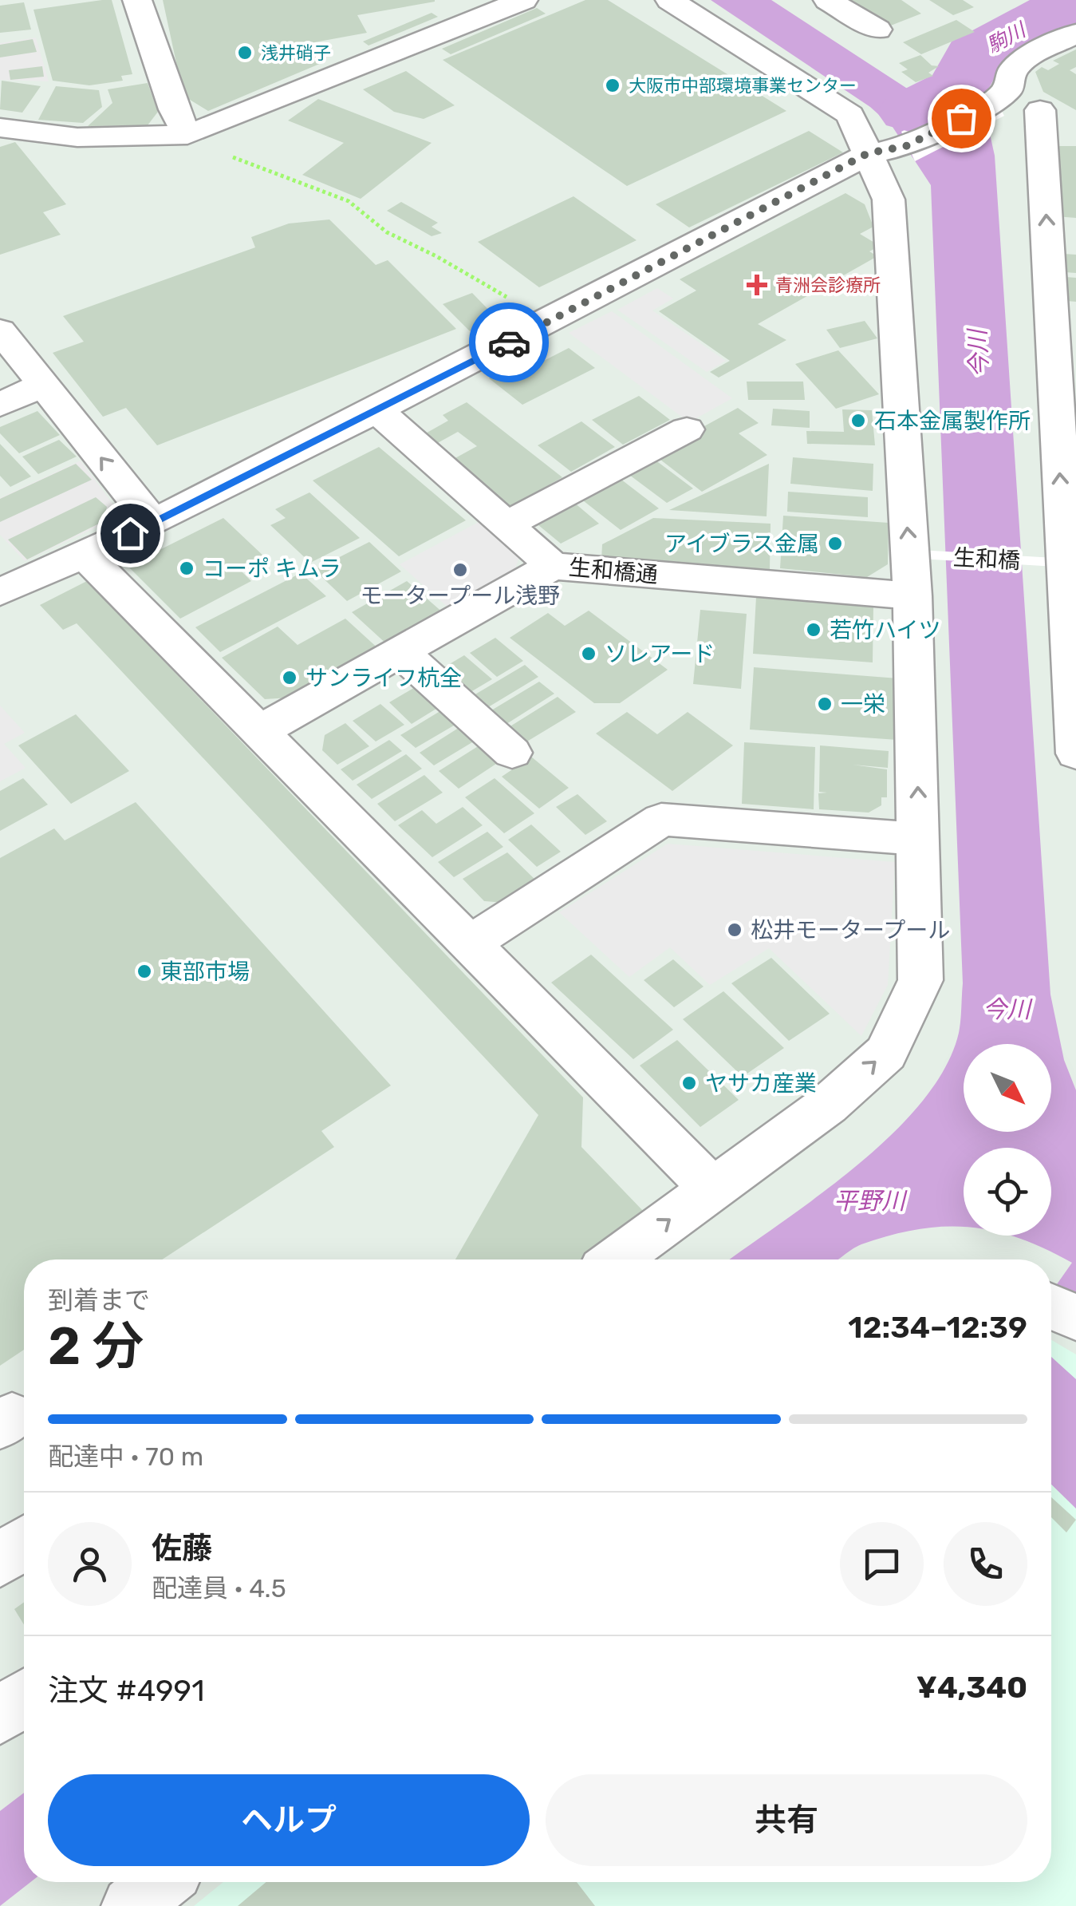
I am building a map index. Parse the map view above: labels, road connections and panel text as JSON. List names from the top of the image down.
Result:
{
  "streets": {
    "street": ["生和橋通"],
    "path": ["生和橋"]
  },
  "water": ["駒川", "今川", "平野川"],
  "places": {
    "other": [
      "浅井硝子",
      "大阪市中部環境事業センター",
      "石本金属製作所",
      "アイブラス金属",
      "コーポ キムラ",
      "モータープール浅野",
      "若竹ハイツ",
      "ソレアード",
      "サンライフ杭全",
      "一栄",
      "松井モータープール",
      "東部市場",
      "ヤサカ産業"
    ],
    "health": ["青洲会診療所"]
  },
  "north": "bottom right",
  "page": {
    "heading": ["2 分", "到着まで", "12:34–12:39"],
    "panel": [
      "佐藤",
      "配達員 · 4.5",
      "注文 #4991",
      "¥4,340"
    ],
    "bar": "配達中 · 70 m",
    "buttons": ["ヘルプ", "共有"]
  }
}
